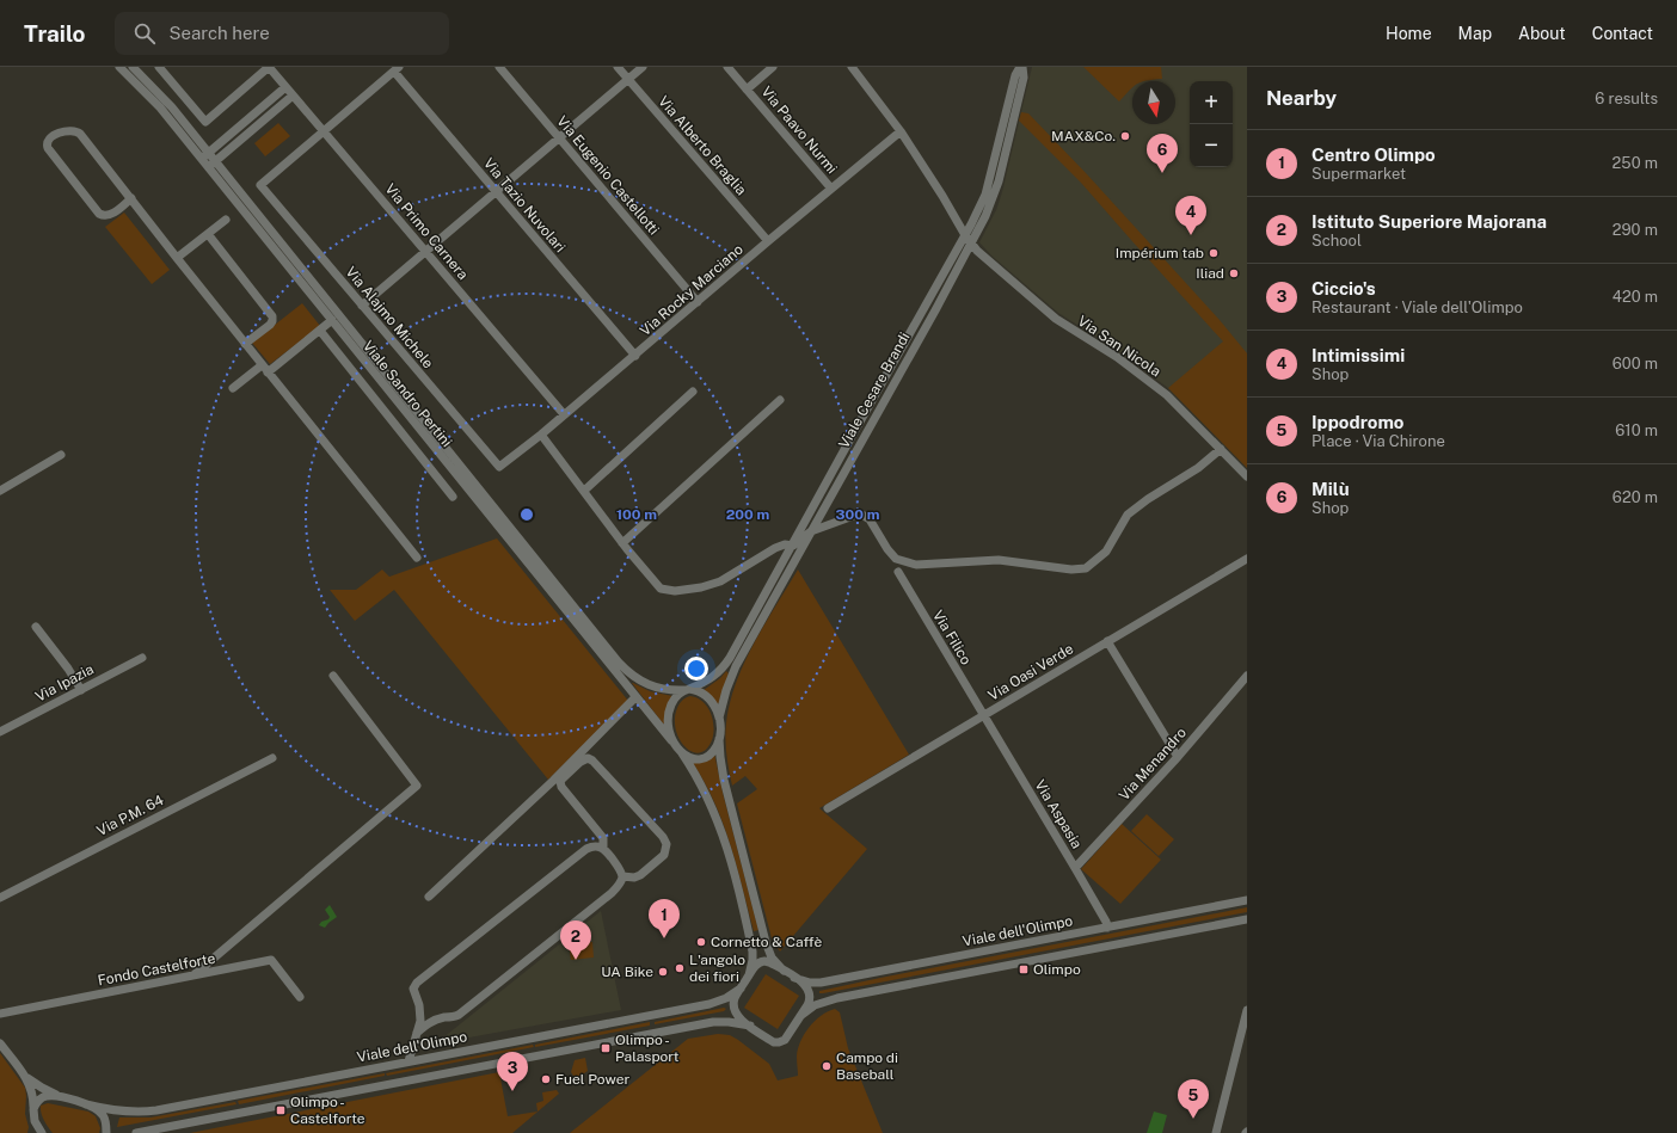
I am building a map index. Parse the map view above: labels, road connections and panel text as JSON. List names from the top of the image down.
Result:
{
  "streets": {
    "street": [
      "Via Paavo Nurmi",
      "Via Alberto Braglia",
      "Via Eugenio Castellotti",
      "Via Tazio Nuvolari",
      "Via Primo Carnera",
      "Via Rocky Marciano",
      "Via Alajmo Michele",
      "Via San Nicola",
      "Viale Cesare Brandi",
      "Viale Sandro Pertini",
      "Via Filico",
      "Via Oasi Verde",
      "Via Ipazia",
      "Via Menandro",
      "Via Aspasia",
      "Via P.M. 64",
      "Viale dell'Olimpo",
      "Fondo Castelforte"
    ]
  },
  "crossings": [
    ["Via Paavo Nurmi", "Via Rocky Marciano"],
    ["Via Alberto Braglia", "Via Rocky Marciano"],
    ["Via Eugenio Castellotti", "Via Rocky Marciano"],
    ["Via Tazio Nuvolari", "Via Rocky Marciano"],
    ["Via Primo Carnera", "Via Rocky Marciano"],
    ["Via Primo Carnera", "Via Alajmo Michele"],
    ["Via Rocky Marciano", "Via Alajmo Michele"],
    ["Via San Nicola", "Viale Cesare Brandi"],
    ["Viale Cesare Brandi", "Viale Sandro Pertini"],
    ["Via Filico", "Via Oasi Verde"],
    ["Via Filico", "Via Aspasia"],
    ["Via Oasi Verde", "Via Aspasia"],
    ["Via Menandro", "Via Aspasia"],
    ["Via Aspasia", "Viale dell'Olimpo"]
  ],
  "places": {
    "other": [
      "MAX&Co.",
      "Impérium tab",
      "Iliad",
      "Cornetto & Caffè",
      "L'angolo dei fiori",
      "UA Bike",
      "Campo di Baseball",
      "Fuel Power"
    ],
    "transit": ["Olimpo", "Olimpo - Palasport", "Olimpo - Castelforte"]
  },
  "north": "bottom",
  "page": {
    "header": "Trailo",
    "search": "Search here",
    "nav": [
      "Home",
      "Map",
      "About",
      "Contact"
    ],
    "heading": ["Nearby", "6 results"],
    "map_buttons": ["+", "−"],
    "list": [
      {
        "mark": "1",
        "name": "Centro Olimpo",
        "note": "Supermarket",
        "value": "250 m"
      },
      {
        "mark": "2",
        "name": "Istituto Superiore Majorana",
        "note": "School",
        "value": "290 m"
      },
      {
        "mark": "3",
        "name": "Ciccio's",
        "note": "Restaurant · Viale dell'Olimpo",
        "value": "420 m"
      },
      {
        "mark": "4",
        "name": "Intimissimi",
        "note": "Shop",
        "value": "600 m"
      },
      {
        "mark": "5",
        "name": "Ippodromo",
        "note": "Place · Via Chirone",
        "value": "610 m"
      },
      {
        "mark": "6",
        "name": "Milù",
        "note": "Shop",
        "value": "620 m"
      }
    ],
    "pins": [
      "6",
      "4",
      "1",
      "2",
      "3",
      "5"
    ]
  },
  "rings": ["100 m", "200 m", "300 m"]
}
